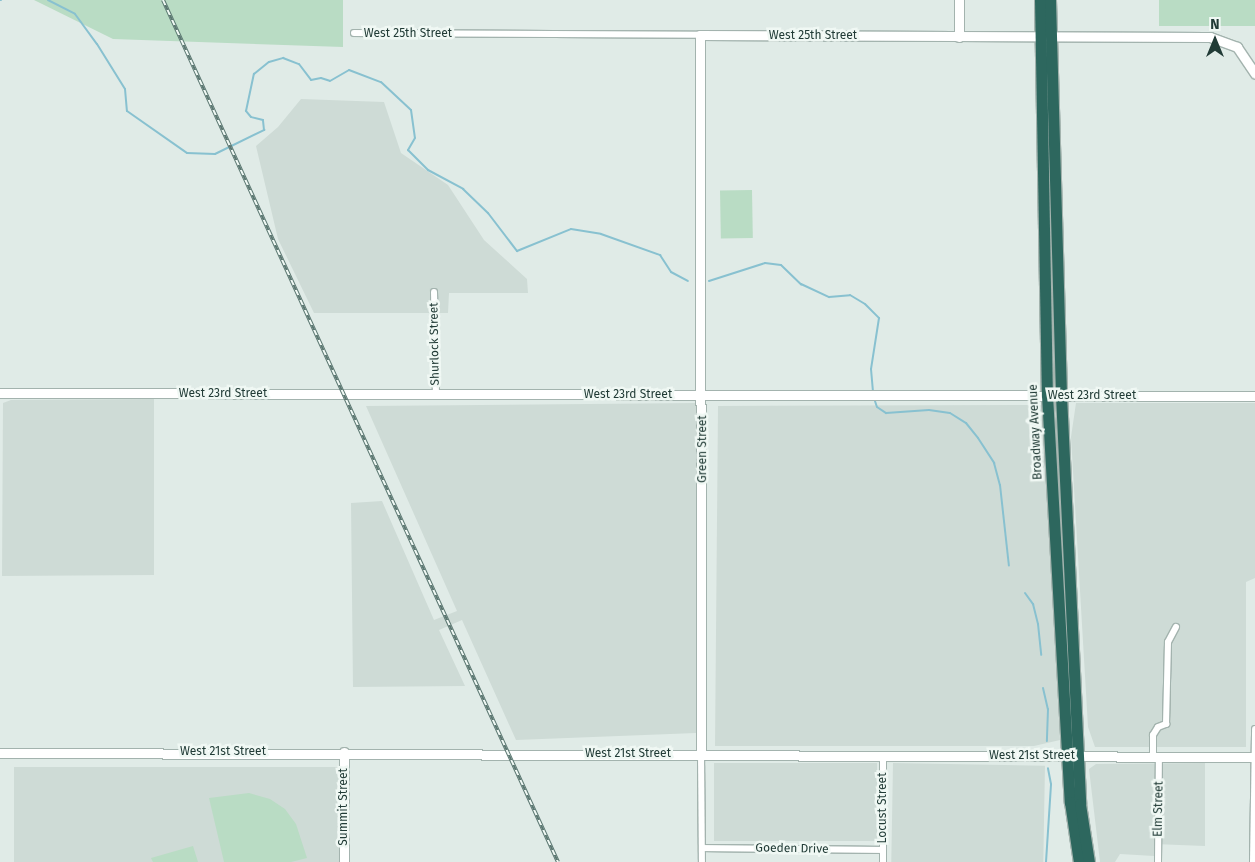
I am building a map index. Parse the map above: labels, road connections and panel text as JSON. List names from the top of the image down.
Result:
{
  "streets": {
    "highway": ["Broadway Avenue"],
    "street": [
      "West 25th Street",
      "Shurlock Street",
      "West 23rd Street",
      "Green Street",
      "West 21st Street",
      "Summit Street",
      "Locust Street",
      "Elm Street",
      "Goeden Drive"
    ]
  },
  "crossings": [
    ["West 25th Street", "Broadway Avenue"],
    ["West 25th Street", "Green Street"],
    ["Shurlock Street", "West 23rd Street"],
    ["West 23rd Street", "Broadway Avenue"],
    ["West 23rd Street", "Green Street"],
    ["Broadway Avenue", "West 21st Street"],
    ["Green Street", "West 21st Street"],
    ["Green Street", "Goeden Drive"],
    ["West 21st Street", "Summit Street"],
    ["West 21st Street", "Locust Street"],
    ["West 21st Street", "Elm Street"],
    ["Locust Street", "Goeden Drive"]
  ],
  "north": "top"
}
